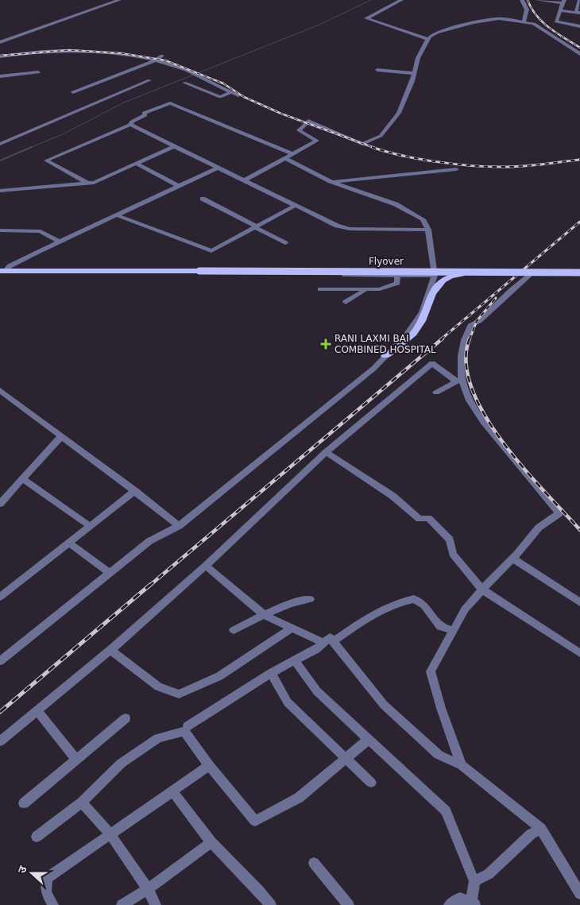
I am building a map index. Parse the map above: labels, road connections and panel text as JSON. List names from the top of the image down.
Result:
{
  "streets": {
    "main road": ["Flyover"]
  },
  "places": {
    "health": ["RANI LAXMI BAI COMBINED HOSPITAL"]
  },
  "north": "left"
}
